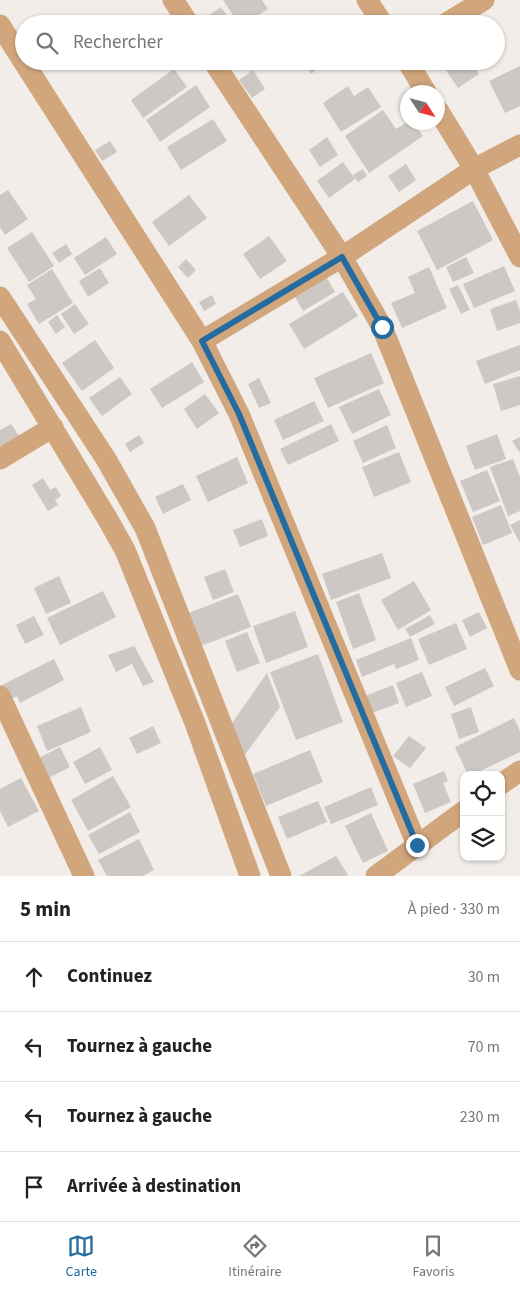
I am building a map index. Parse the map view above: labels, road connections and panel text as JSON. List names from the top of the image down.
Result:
{
  "north": "bottom right",
  "page": {
    "search": "Rechercher",
    "heading": ["5 min", "À pied · 330 m"],
    "list": [
      ["Continuez", "30 m"],
      ["Tournez à gauche", "70 m"],
      ["Tournez à gauche", "230 m"],
      "Arrivée à destination"
    ],
    "nav": ["Carte", "Itinéraire", "Favoris"]
  }
}
